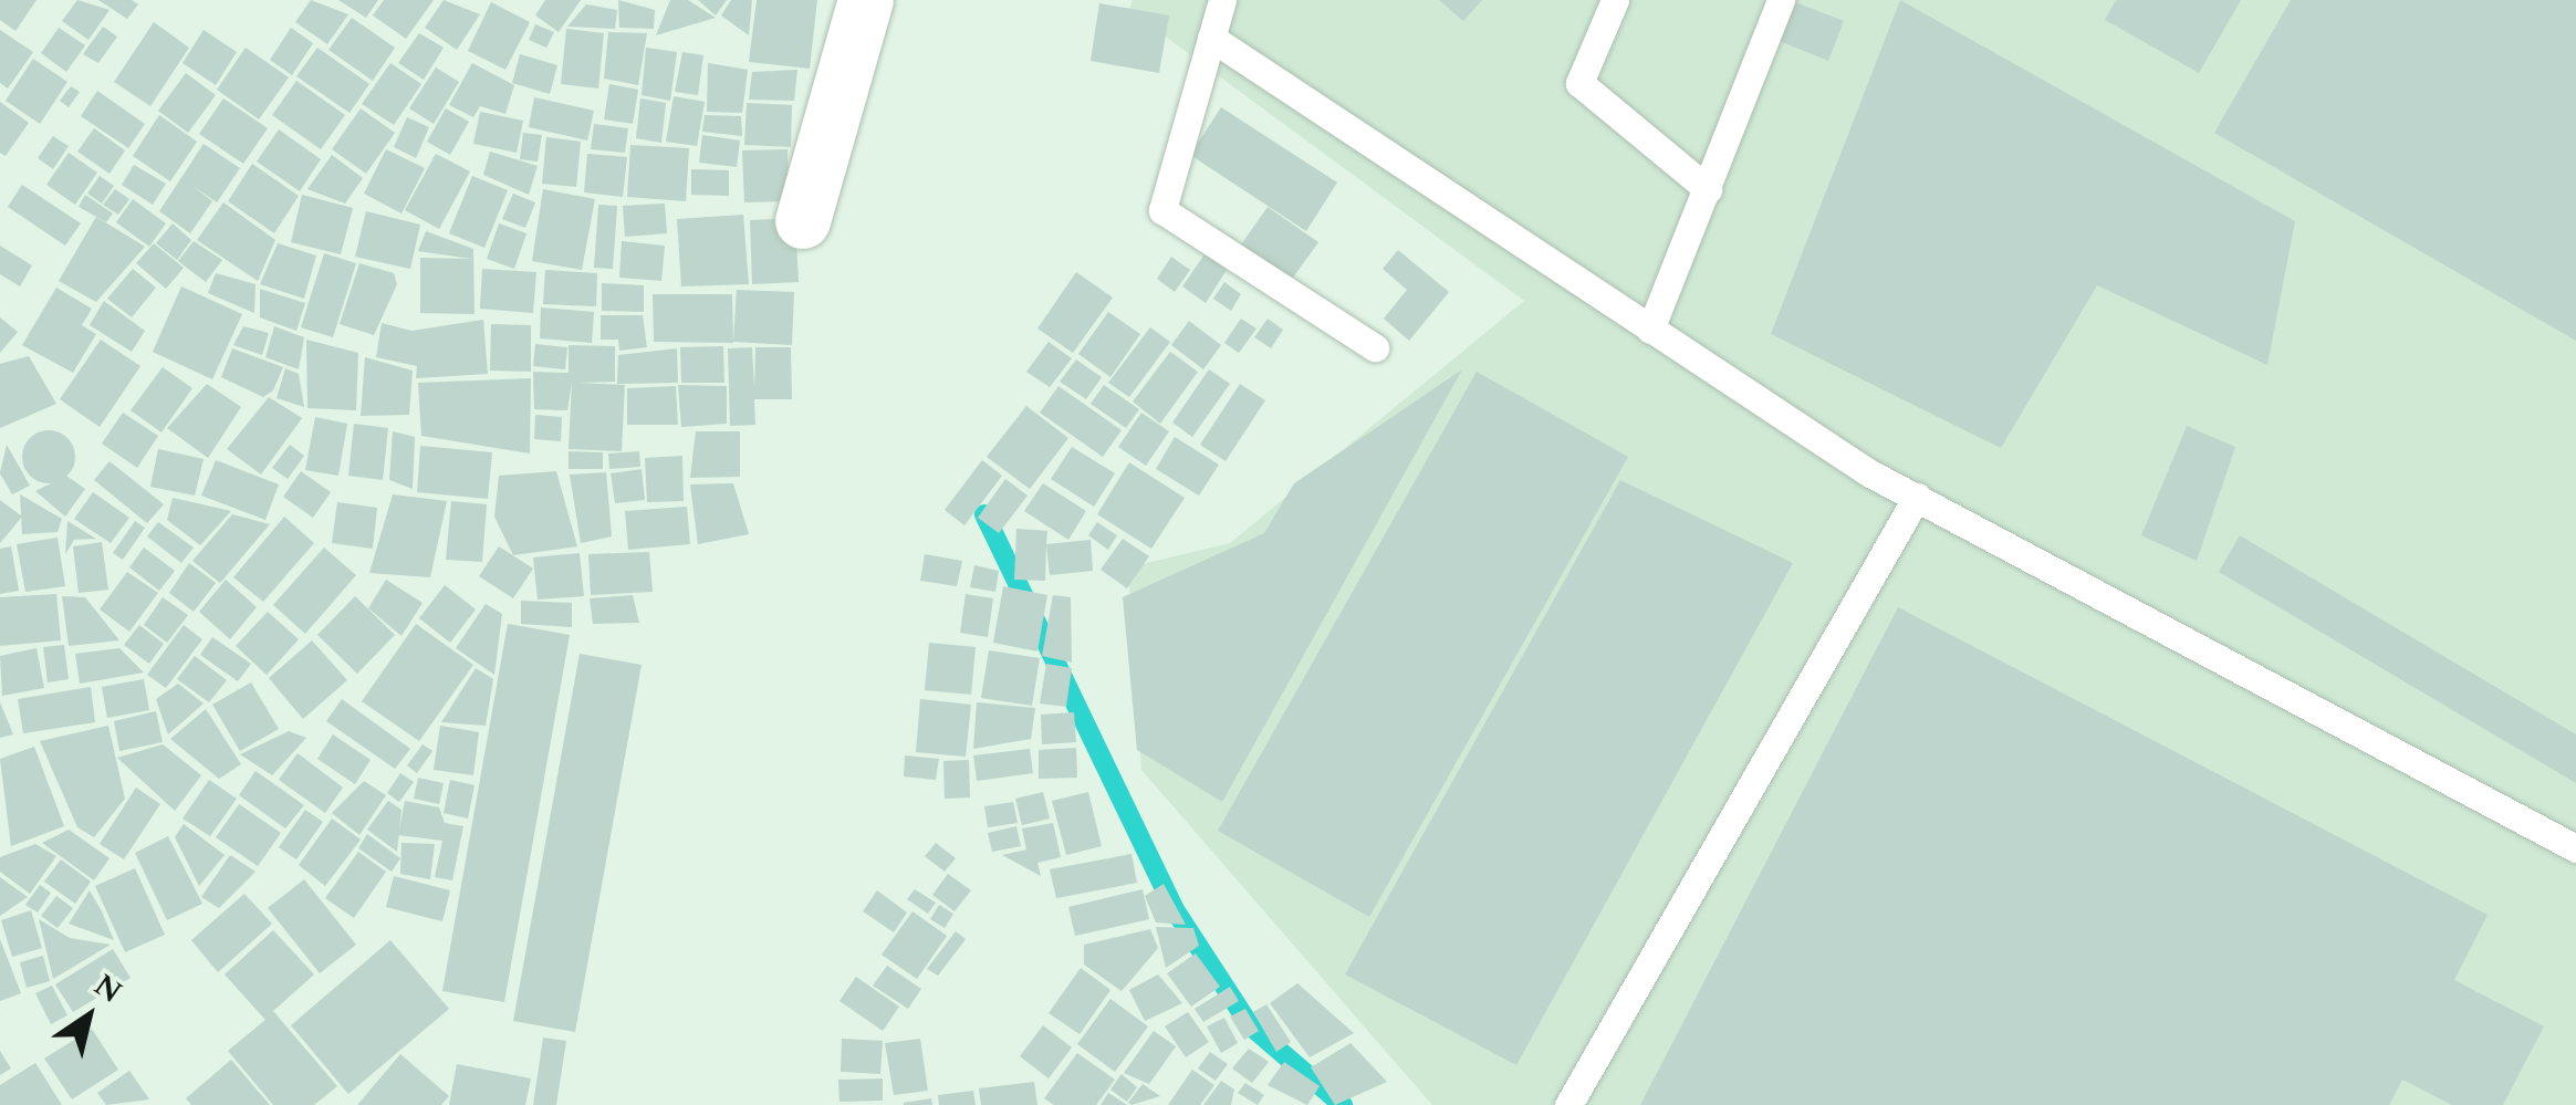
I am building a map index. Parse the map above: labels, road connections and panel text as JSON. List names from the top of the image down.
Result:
{
  "north": "top right"
}
